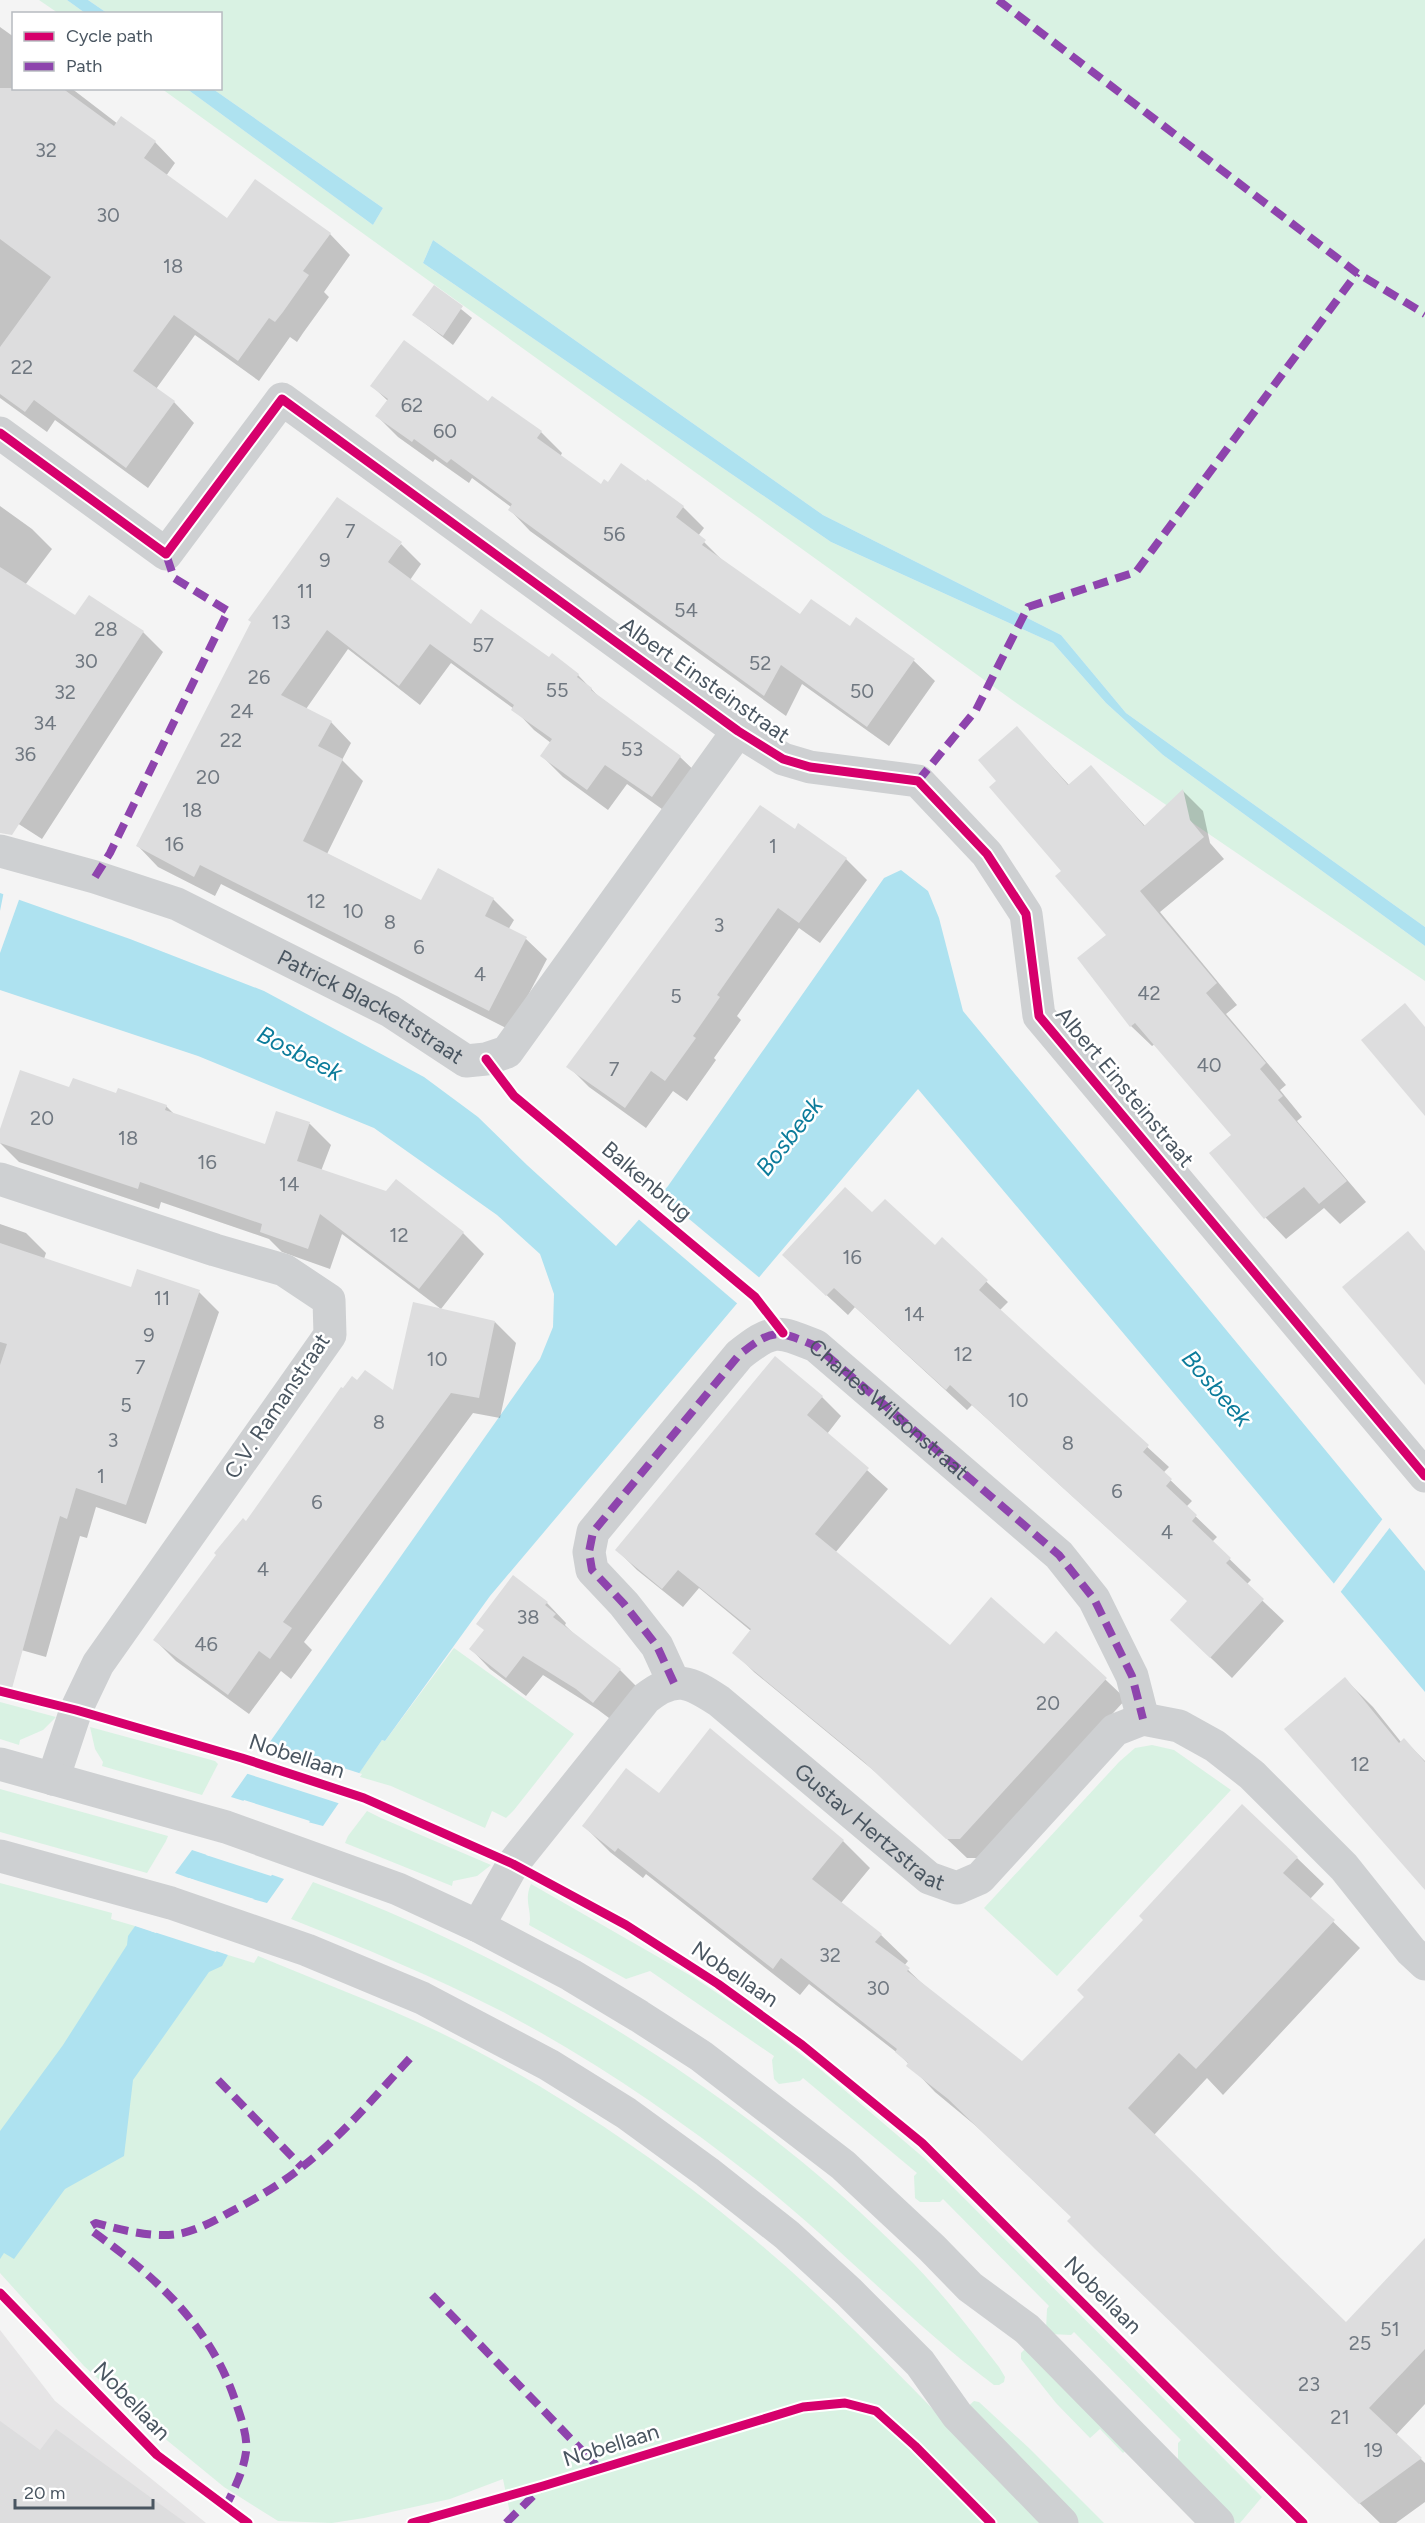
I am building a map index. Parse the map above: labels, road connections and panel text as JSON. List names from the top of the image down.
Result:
{
  "streets": {
    "street": [
      "Albert Einsteinstraat",
      "Patrick Blackettstraat",
      "C.V. Ramanstraat",
      "Charles Wilsonstraat",
      "Gustav Hertzstraat"
    ],
    "cycle path": ["Balkenbrug", "Nobellaan"]
  },
  "crossings": [
    ["Albert Einsteinstraat", "Patrick Blackettstraat"],
    ["Charles Wilsonstraat", "Gustav Hertzstraat"]
  ],
  "water": ["Bosbeek"],
  "house_numbers": [
    "32",
    "30",
    "18",
    "22",
    "62",
    "60",
    "7",
    "56",
    "9",
    "11",
    "54",
    "13",
    "28",
    "57",
    "30",
    "52",
    "26",
    "55",
    "50",
    "32",
    "24",
    "34",
    "22",
    "53",
    "36",
    "20",
    "18",
    "16",
    "1",
    "12",
    "10",
    "8",
    "3",
    "6",
    "4",
    "42",
    "5",
    "40",
    "7",
    "20",
    "18",
    "16",
    "14",
    "12",
    "16",
    "11",
    "14",
    "9",
    "12",
    "10",
    "7",
    "10",
    "5",
    "8",
    "3",
    "8",
    "1",
    "6",
    "6",
    "4",
    "4",
    "38",
    "46",
    "20",
    "12",
    "32",
    "30",
    "51",
    "25",
    "23",
    "21",
    "19"
  ],
  "legend": ["Cycle path", "Path"],
  "scale_bar": "20 m"
}
